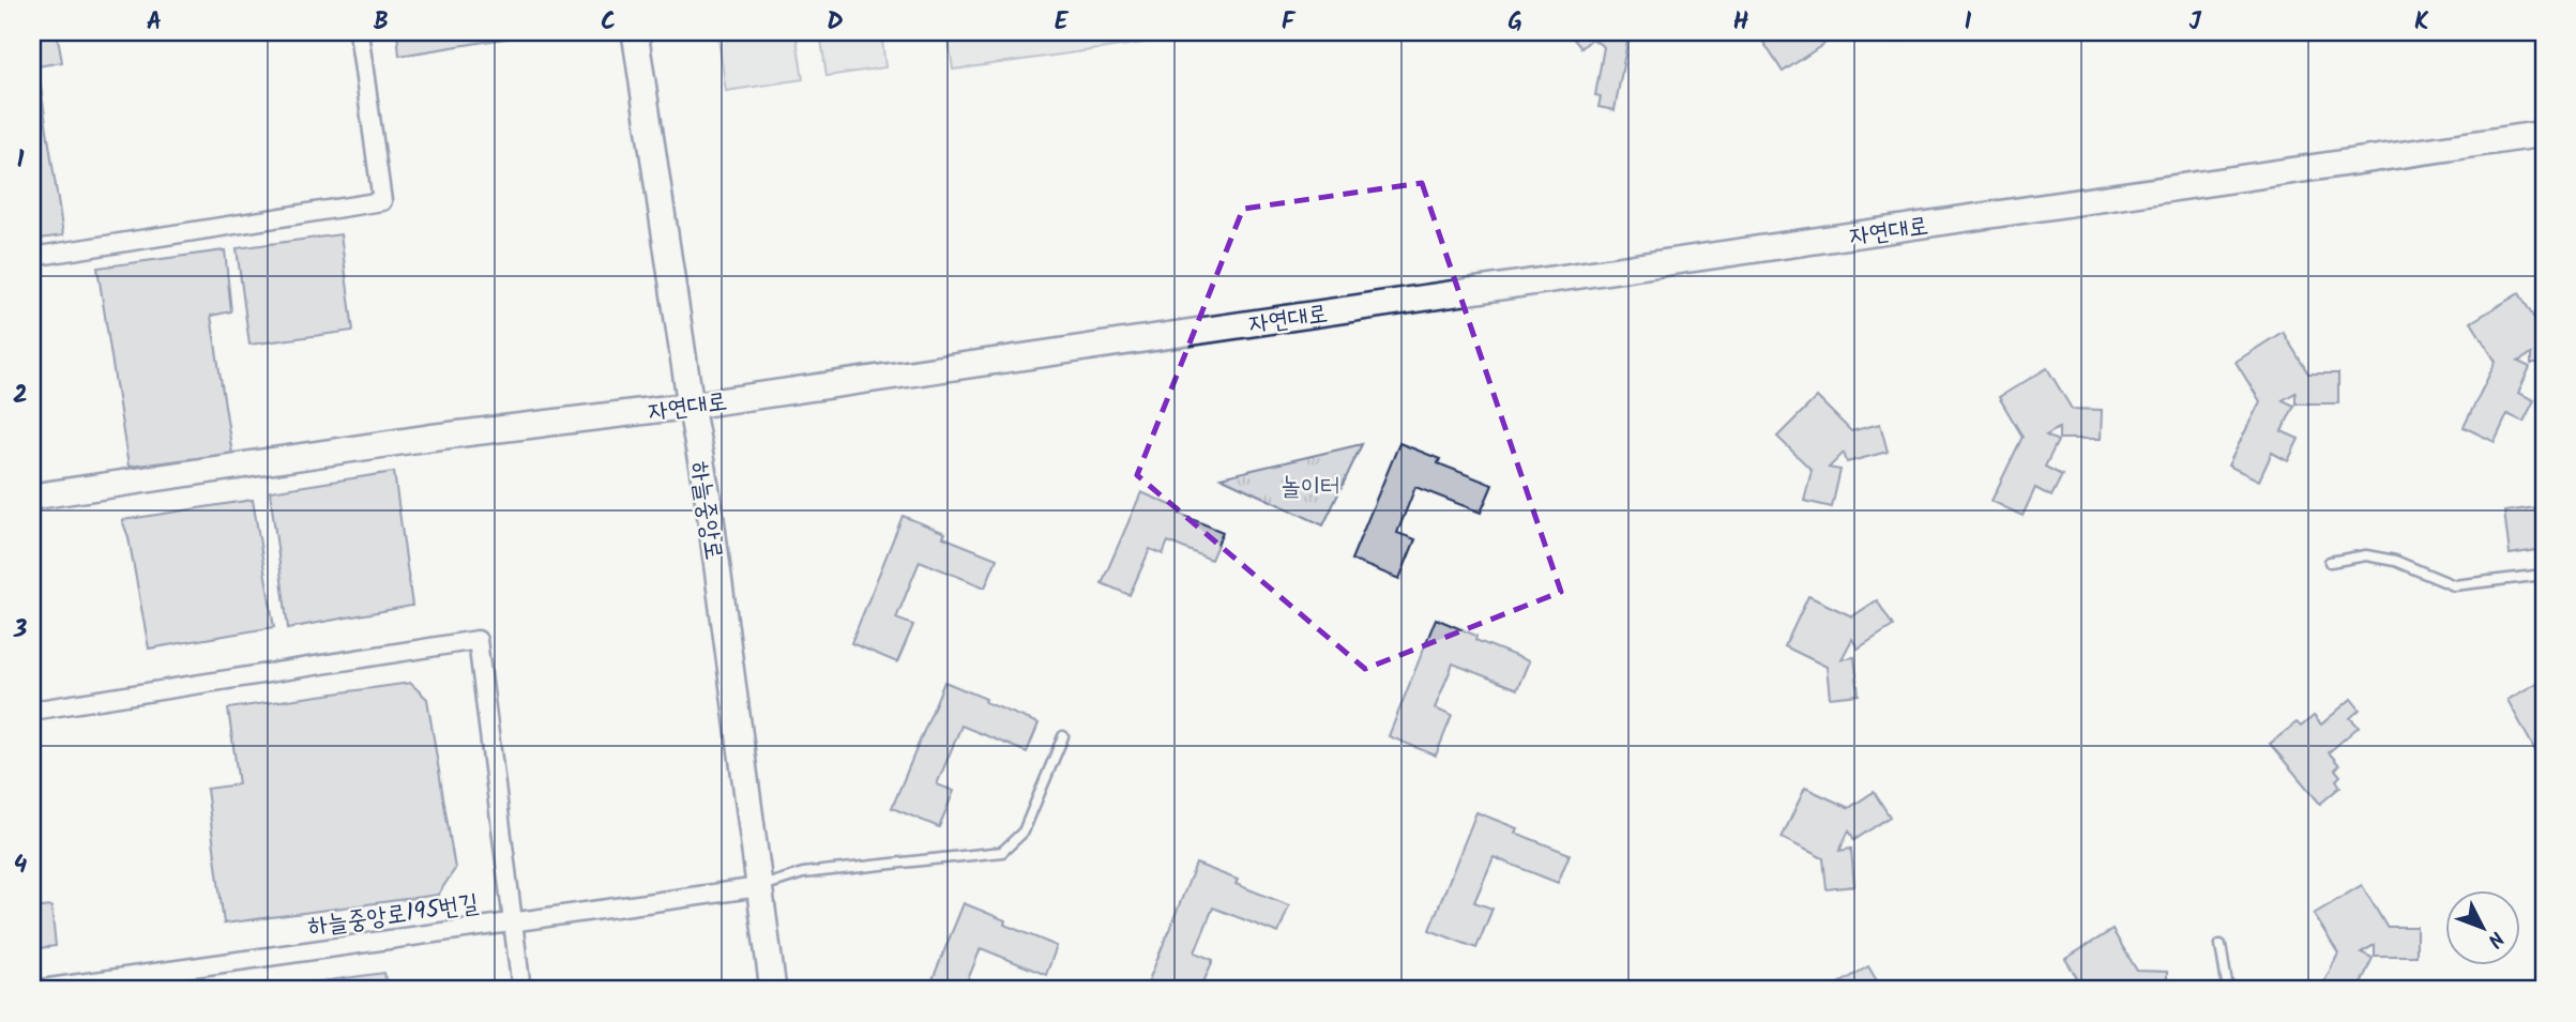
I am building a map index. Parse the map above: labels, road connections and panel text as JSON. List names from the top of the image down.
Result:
{
  "streets": {
    "main road": ["자연대로", "하늘중앙로"],
    "street": ["하늘중앙로195번길"]
  },
  "crossings": [
    ["자연대로", "하늘중앙로"],
    ["하늘중앙로", "하늘중앙로195번길"]
  ],
  "parks": ["놀이터"],
  "north": "bottom right",
  "grid": {
    "columns": [
      "A",
      "B",
      "C",
      "D",
      "E",
      "F",
      "G",
      "H",
      "I",
      "J",
      "K"
    ],
    "rows": [
      "1",
      "2",
      "3",
      "4"
    ]
  }
}
